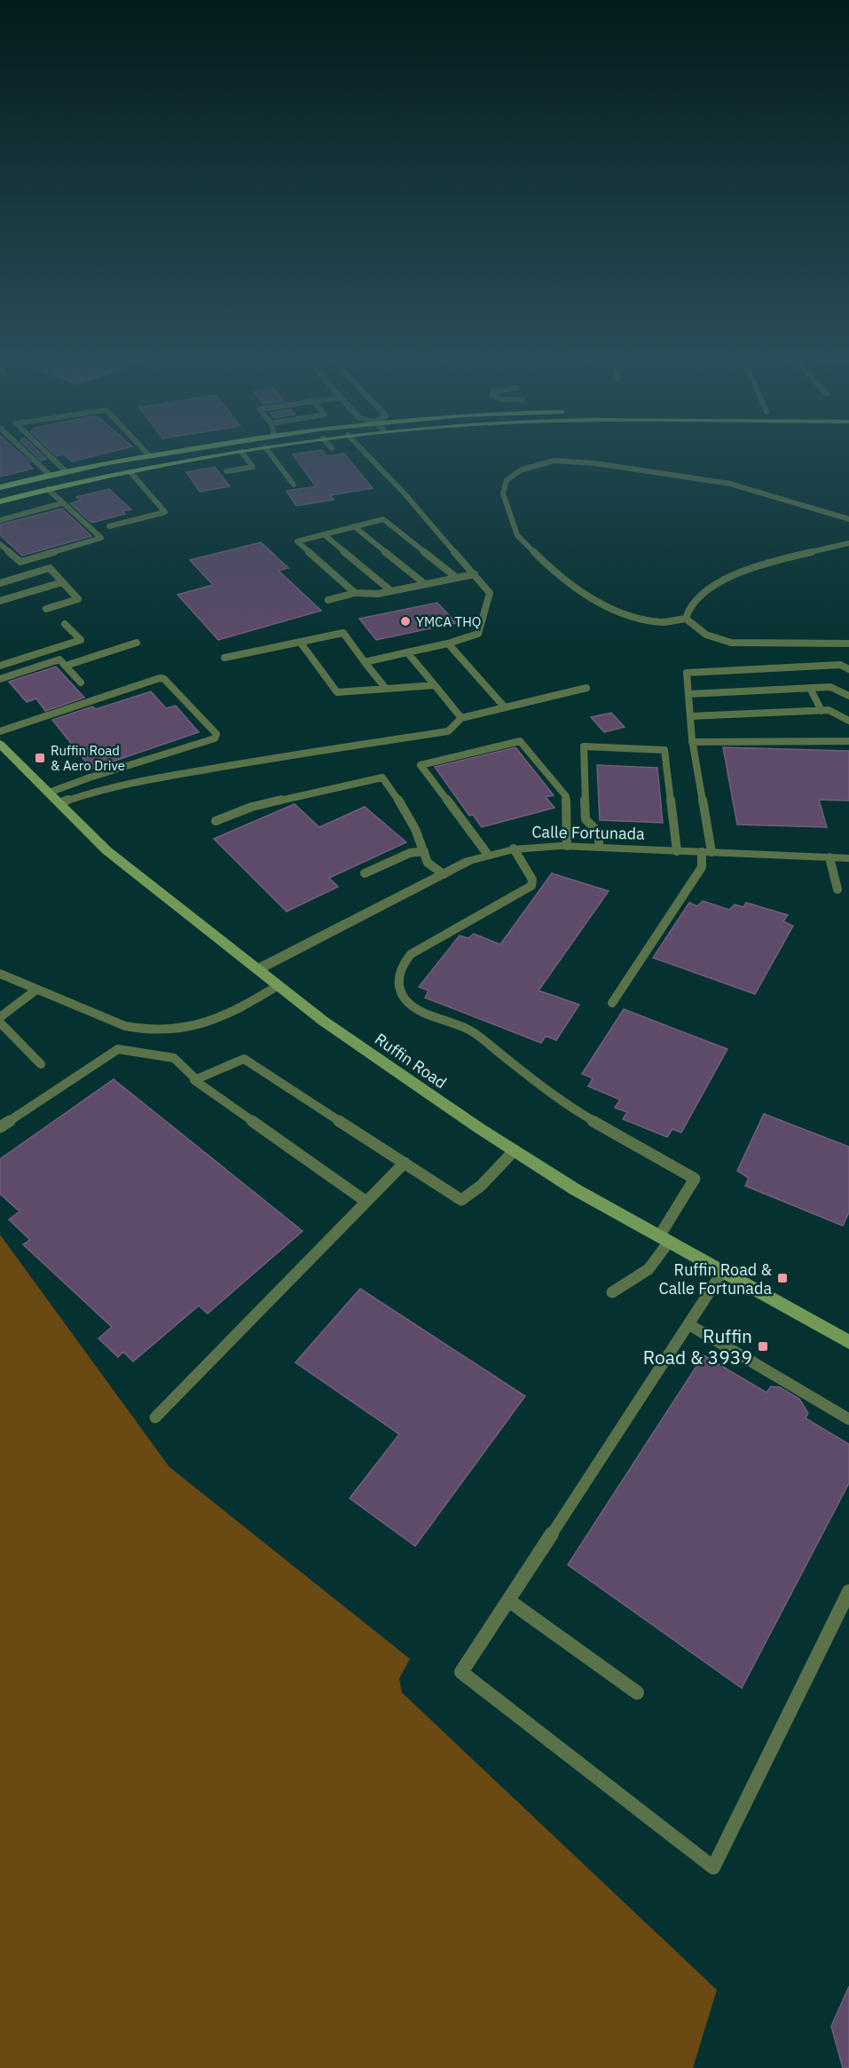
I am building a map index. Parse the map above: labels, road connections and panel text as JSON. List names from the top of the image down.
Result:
{
  "streets": {
    "main road": ["Ruffin Road"],
    "street": ["Calle Fortunada"]
  },
  "crossings": [
    ["Calle Fortunada", "Ruffin Road"]
  ],
  "places": {
    "other": ["YMCA THQ"],
    "transit": ["Ruffin Road & Aero Drive", "Ruffin Road & Calle Fortunada", "Ruffin Road & 3939"]
  }
}
